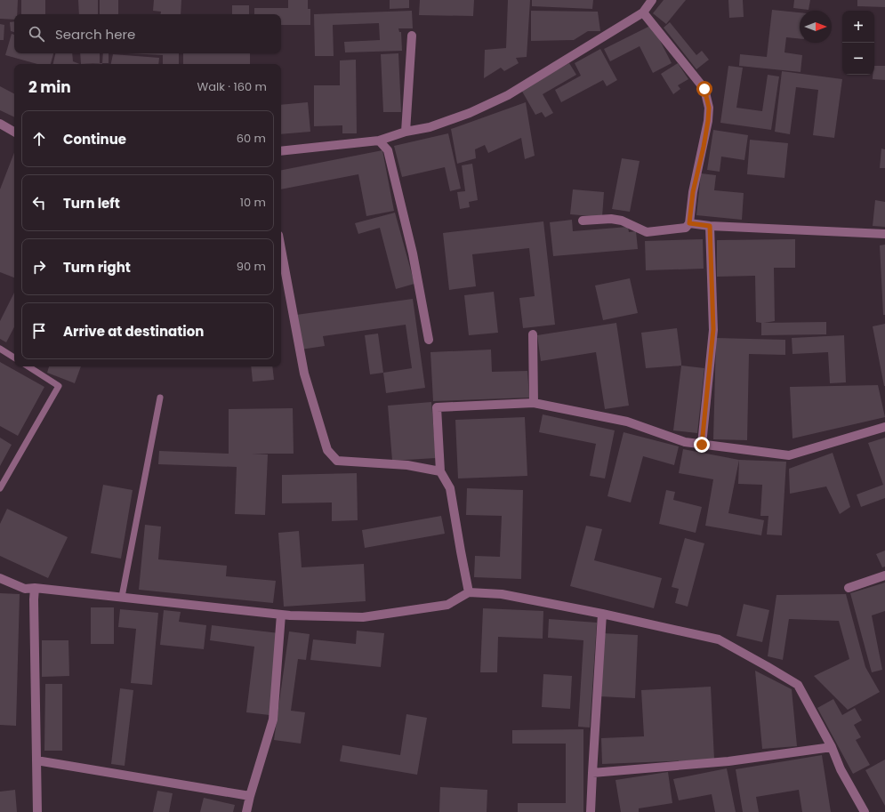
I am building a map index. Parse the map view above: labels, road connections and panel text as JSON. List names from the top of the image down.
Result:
{
  "north": "right",
  "page": {
    "map_buttons": ["+", "−"],
    "search": "Search here",
    "heading": ["2 min", "Walk · 160 m"],
    "list": [
      ["Continue", "60 m"],
      ["Turn left", "10 m"],
      ["Turn right", "90 m"],
      "Arrive at destination"
    ]
  }
}
